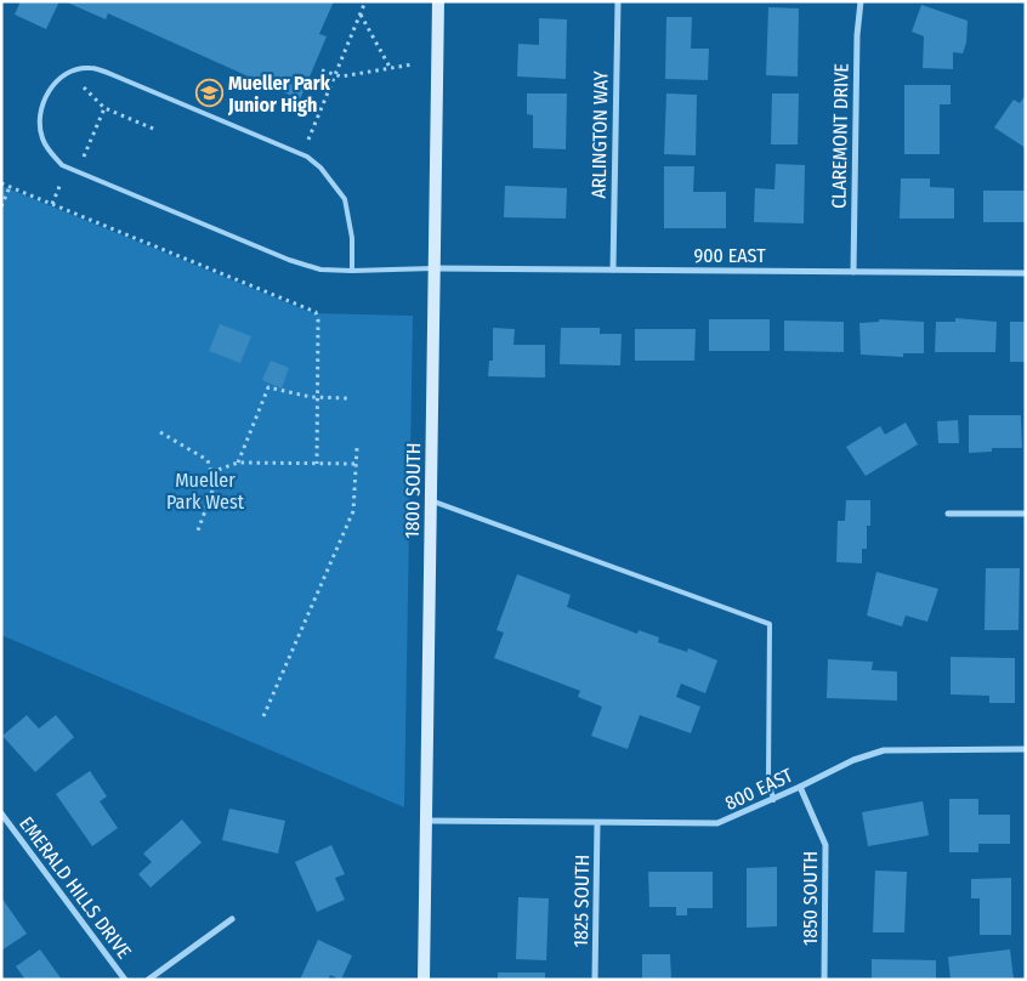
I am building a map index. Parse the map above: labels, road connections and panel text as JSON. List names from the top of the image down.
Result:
{
  "streets": {
    "main road": ["1800 SOUTH"],
    "street": [
      "ARLINGTON WAY",
      "CLAREMONT DRIVE",
      "900 EAST",
      "800 EAST",
      "EMERALD HILLS DRIVE",
      "1850 SOUTH",
      "1825 SOUTH"
    ]
  },
  "crossings": [
    ["ARLINGTON WAY", "900 EAST"],
    ["CLAREMONT DRIVE", "900 EAST"],
    ["900 EAST", "1800 SOUTH"],
    ["1800 SOUTH", "800 EAST"],
    ["800 EAST", "1850 SOUTH"],
    ["800 EAST", "1825 SOUTH"]
  ],
  "parks": ["Mueller Park West"],
  "places": {
    "school or university": ["Mueller Park Junior High"]
  }
}
